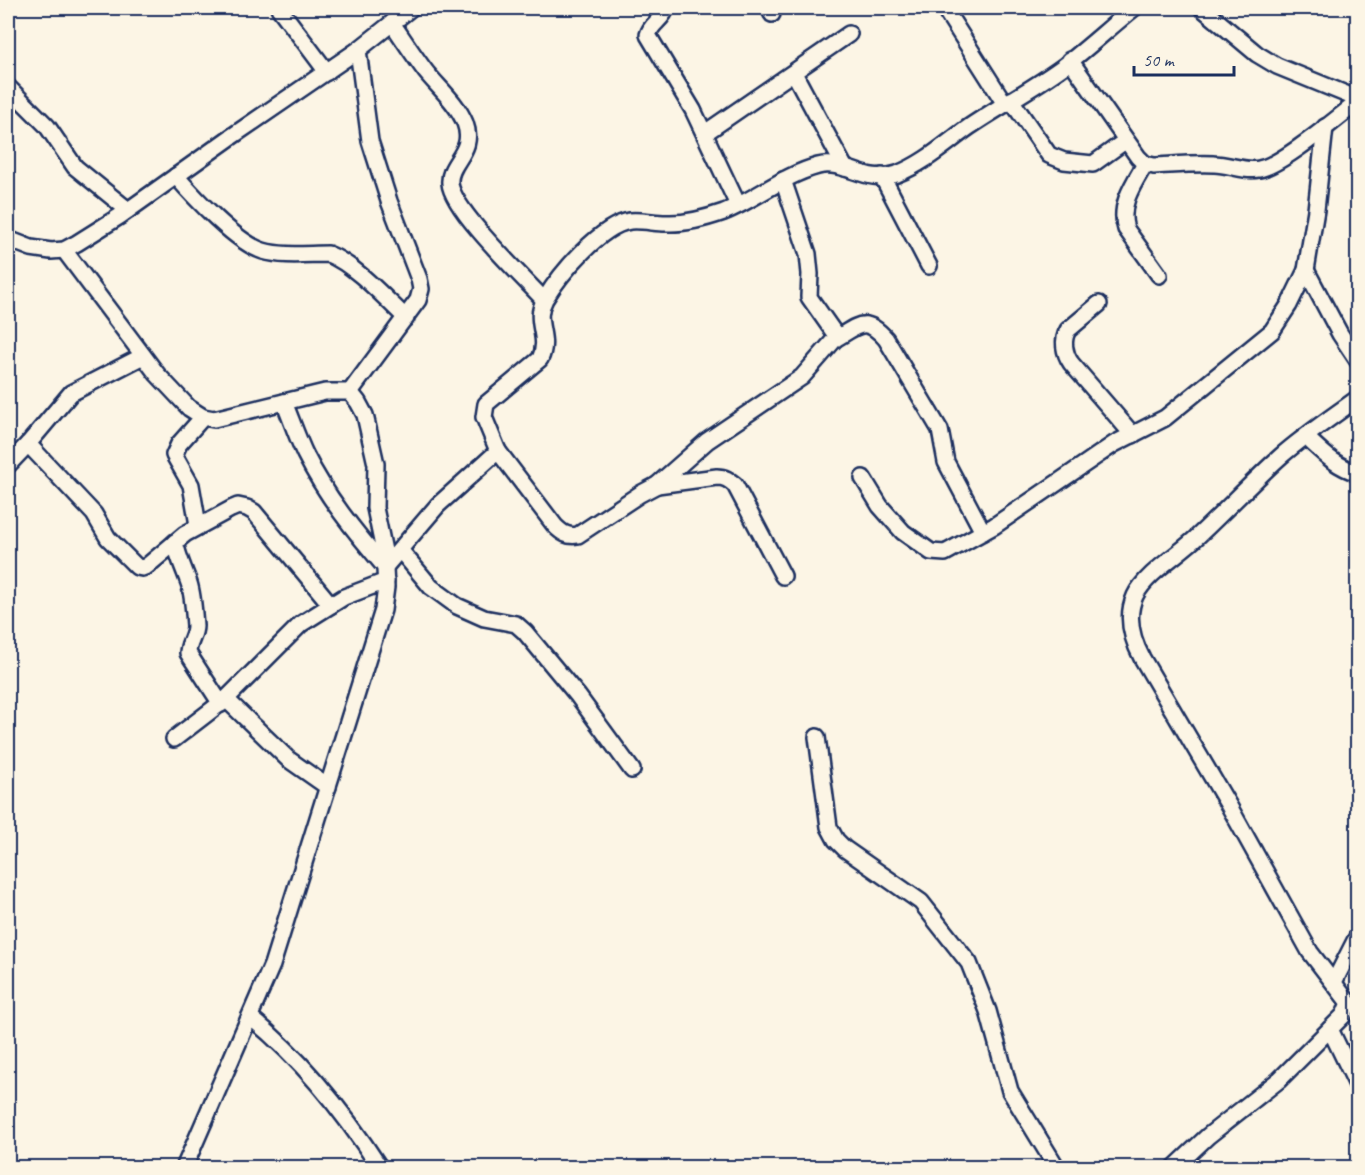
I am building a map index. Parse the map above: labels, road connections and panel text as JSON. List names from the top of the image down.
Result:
{
  "scale_bar": "50 m"
}
